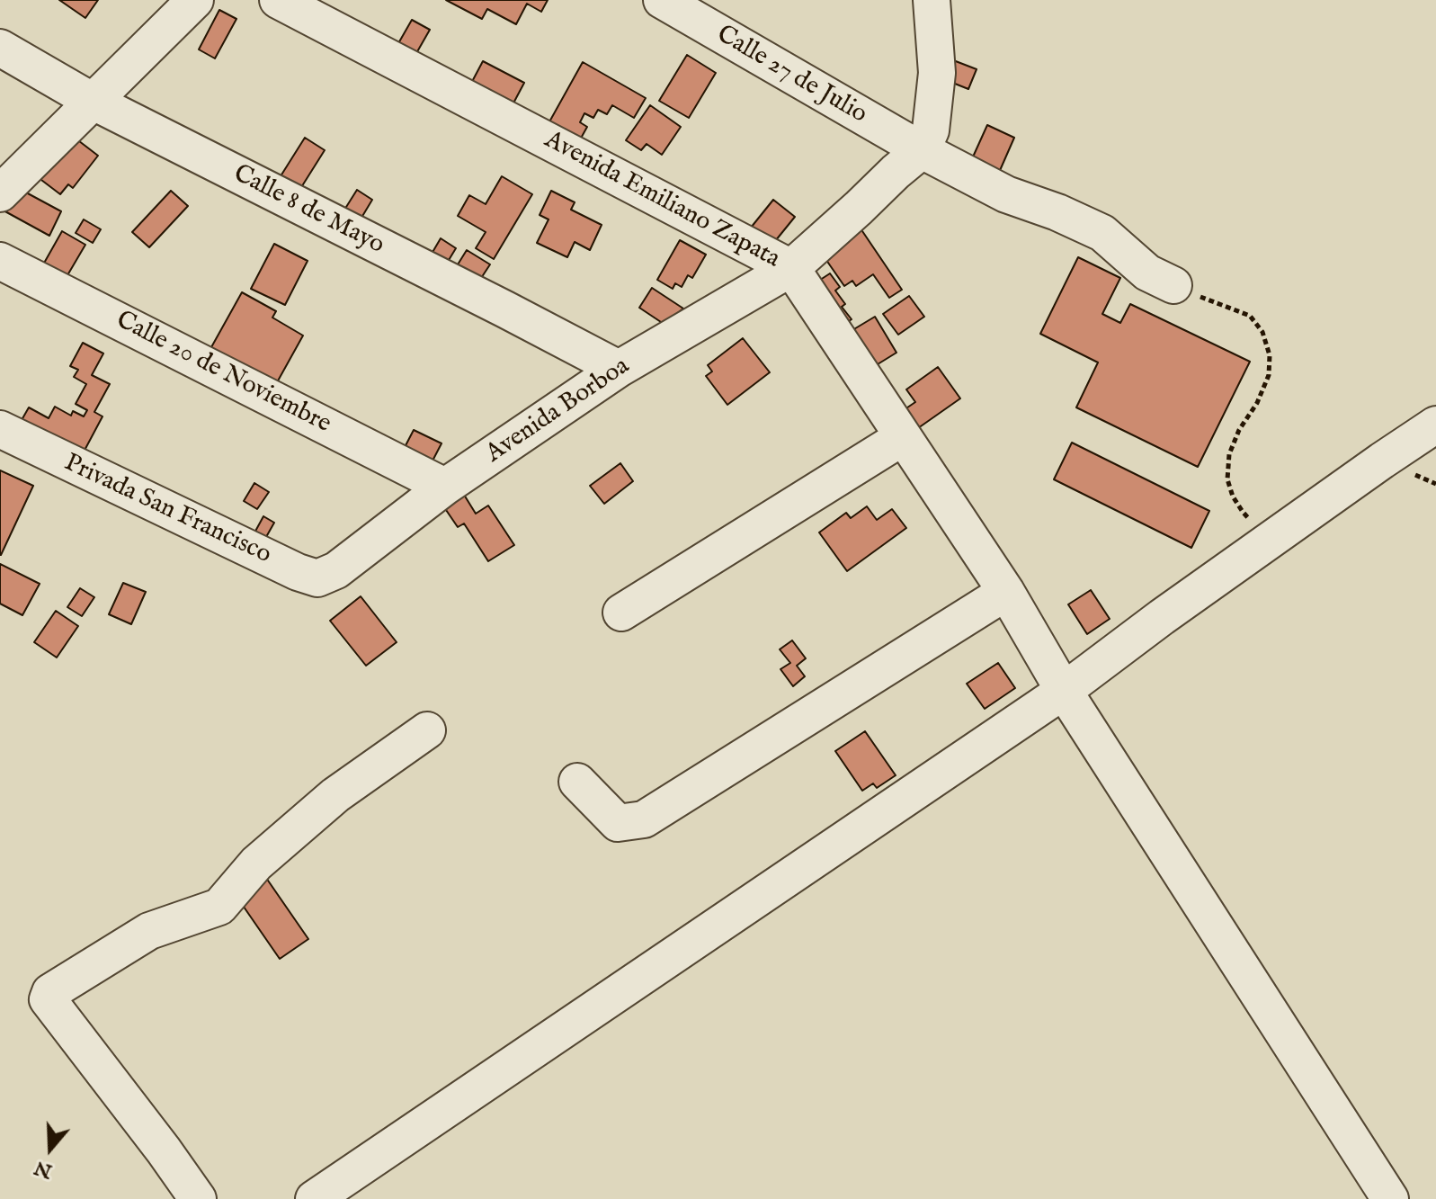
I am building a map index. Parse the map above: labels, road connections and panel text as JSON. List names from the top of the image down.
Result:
{
  "streets": {
    "street": [
      "Calle 27 de Julio",
      "Avenida Emiliano Zapata",
      "Calle 8 de Mayo",
      "Calle 20 de Noviembre",
      "Avenida Borboa",
      "Privada San Francisco"
    ]
  },
  "crossings": [
    ["Calle 27 de Julio", "Avenida Borboa"],
    ["Avenida Emiliano Zapata", "Avenida Borboa"],
    ["Calle 8 de Mayo", "Avenida Borboa"],
    ["Calle 20 de Noviembre", "Avenida Borboa"],
    ["Avenida Borboa", "Privada San Francisco"]
  ],
  "north": "bottom"
}
